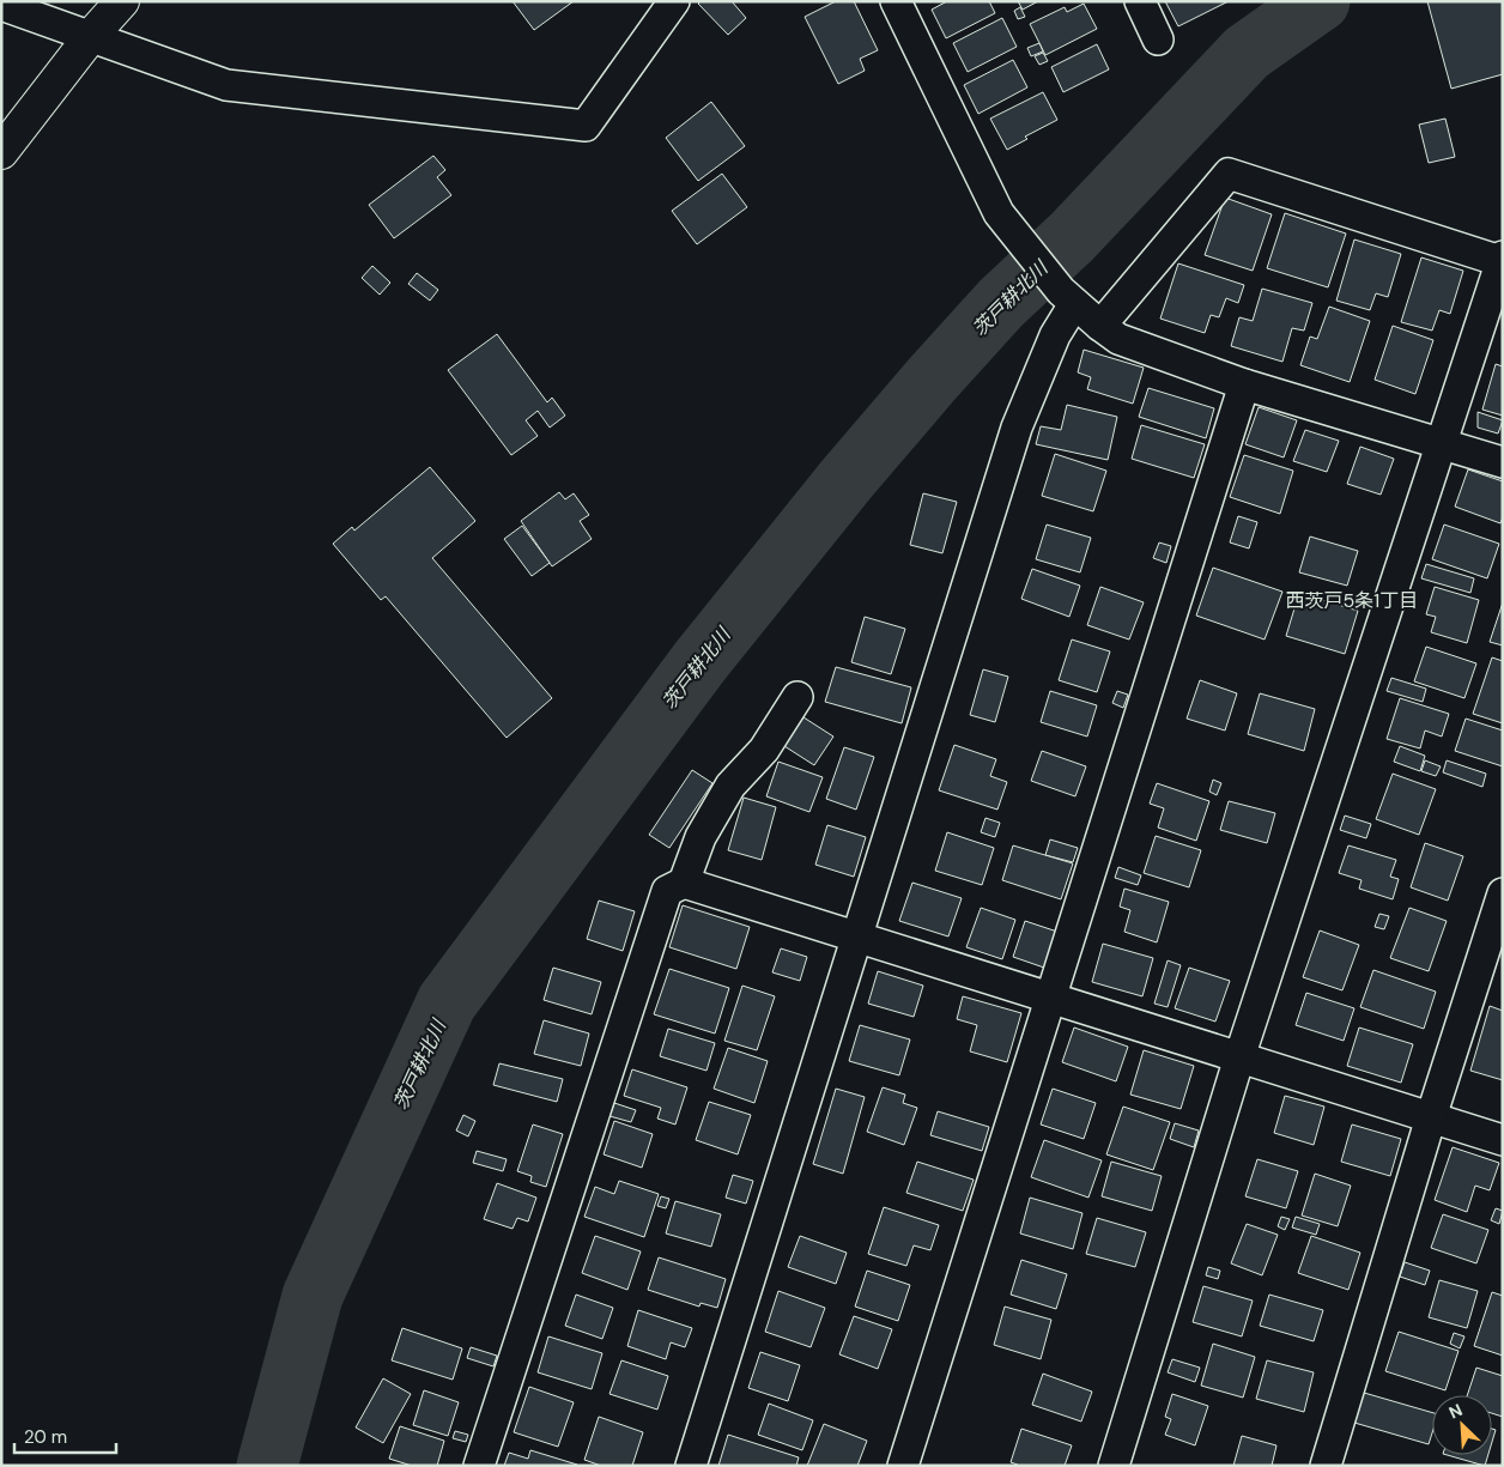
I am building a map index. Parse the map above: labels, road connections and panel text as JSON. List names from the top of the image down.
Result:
{
  "districts": ["西茨戸5条1丁目"],
  "water": ["茨戸耕北川"],
  "scale_bar": "20 m",
  "north": "top left"
}
